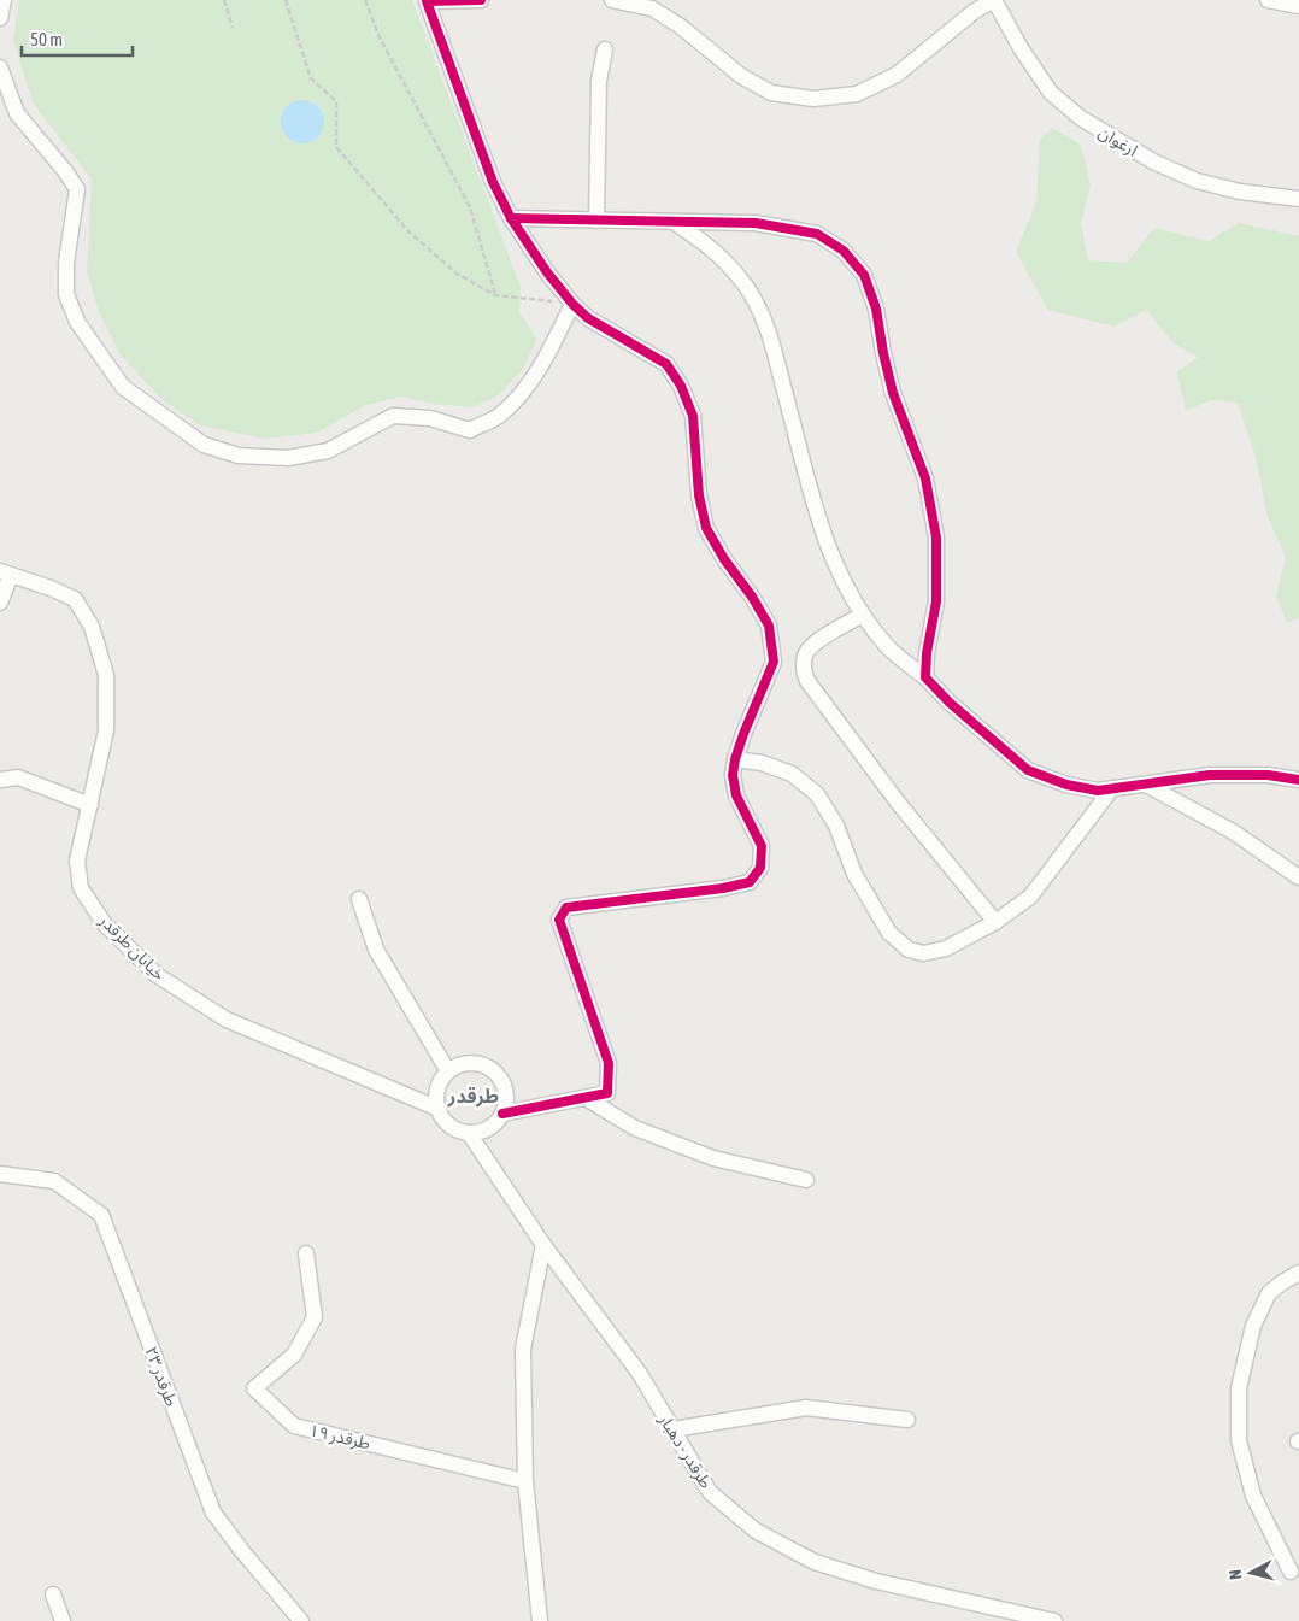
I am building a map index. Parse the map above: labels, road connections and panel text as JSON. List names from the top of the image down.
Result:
{
  "streets": {
    "street": [
      "ارغوان",
      "خیابان طرقدر",
      "طرقدر ۲۳",
      "طرقدر ۱۹",
      "طرقدر - دهبار"
    ]
  },
  "crossings": [
    ["خیابان طرقدر", "طرقدر - دهبار"]
  ],
  "districts": ["طرقدر"],
  "scale_bar": "50 m",
  "north": "left"
}
